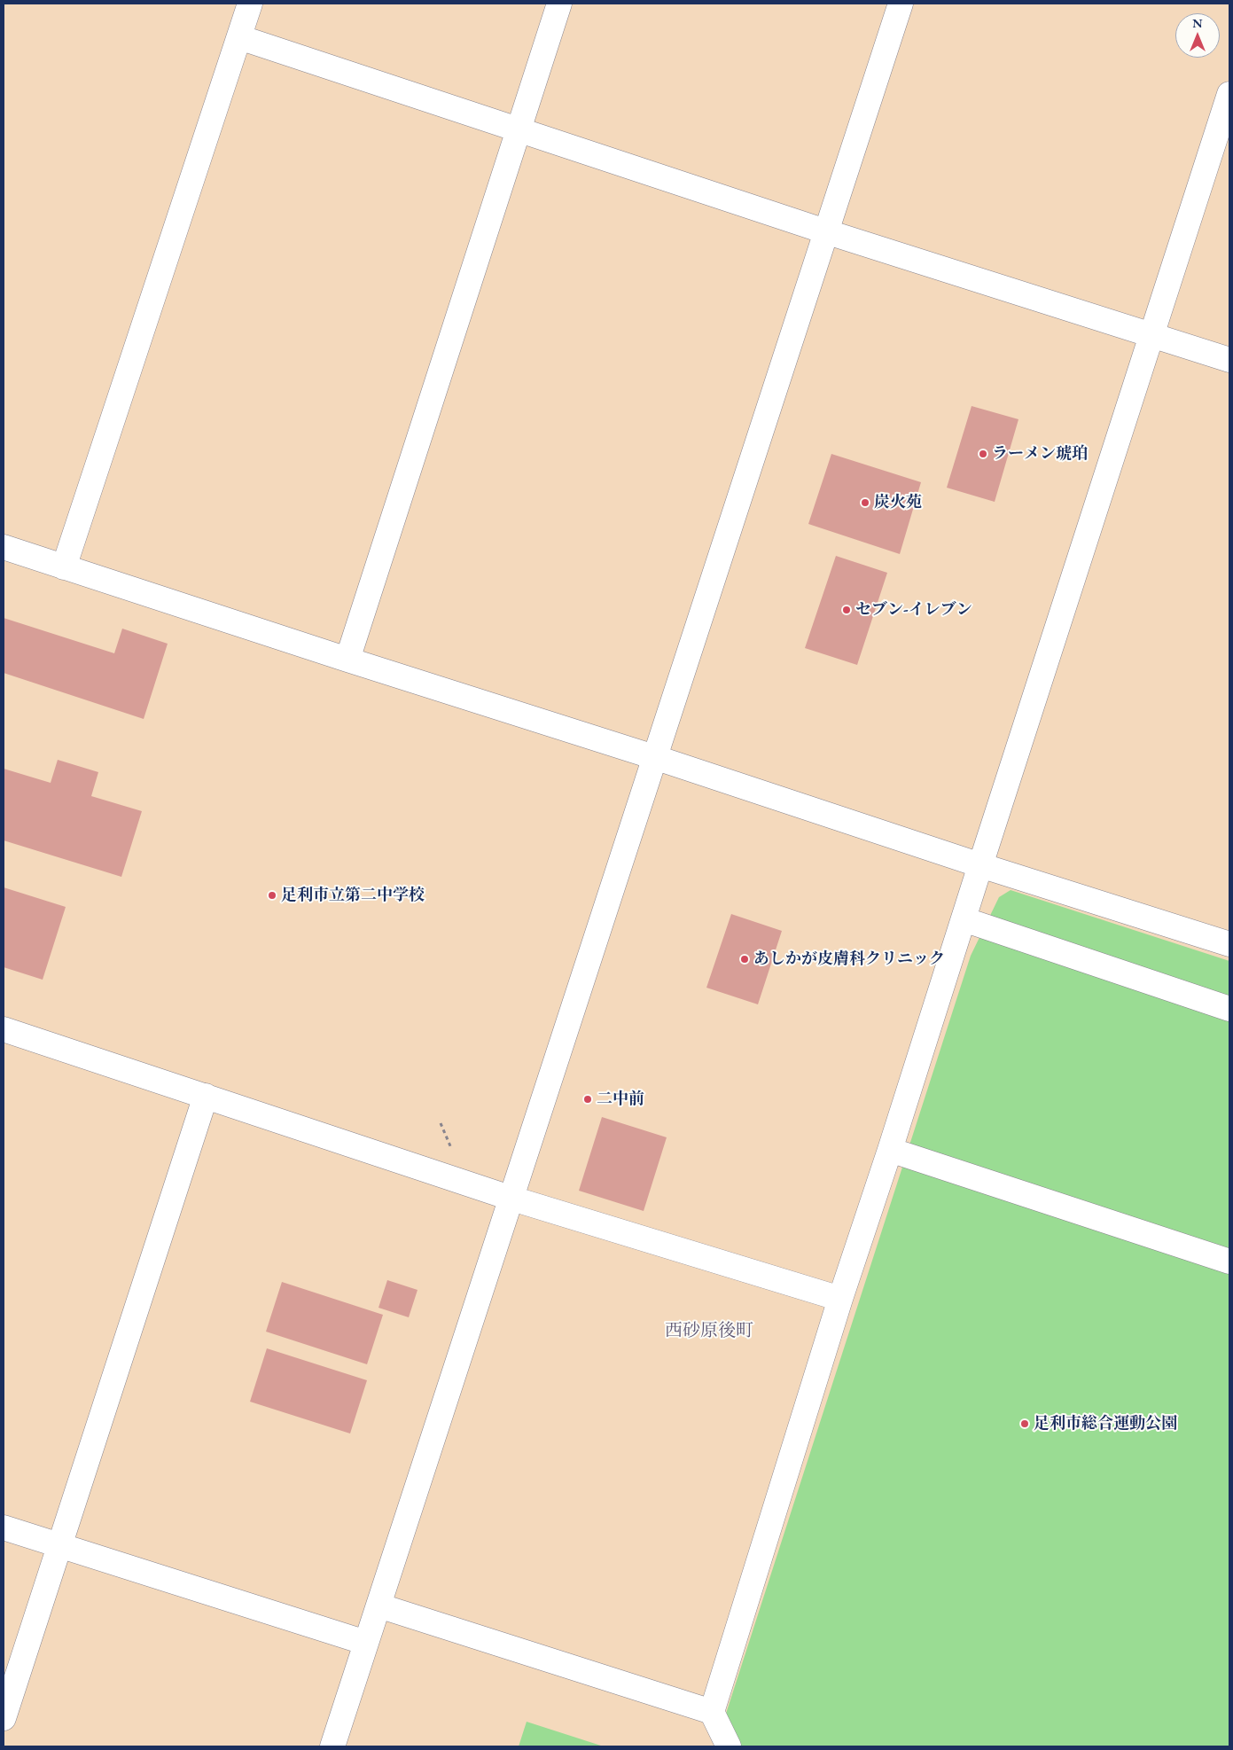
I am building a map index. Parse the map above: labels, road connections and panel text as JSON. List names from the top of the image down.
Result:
{
  "districts": ["西砂原後町"],
  "places": [
    "ラーメン琥珀",
    "炭火苑",
    "セブン-イレブン",
    "足利市立第二中学校",
    "あしかが皮膚科クリニック",
    "二中前",
    "足利市総合運動公園"
  ],
  "north": "top"
}
